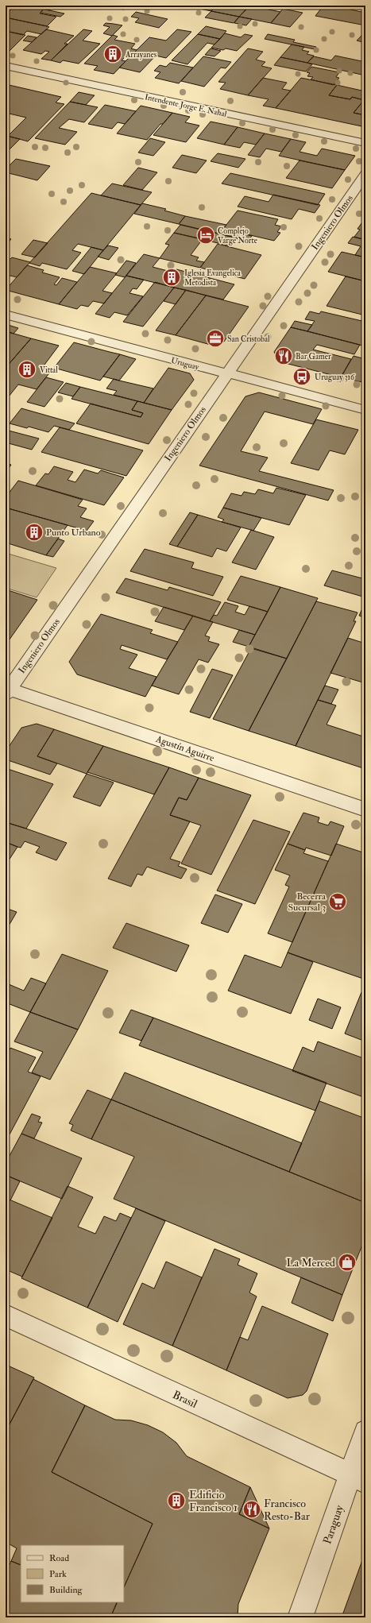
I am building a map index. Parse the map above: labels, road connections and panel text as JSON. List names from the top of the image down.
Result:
{
  "streets": {
    "street": [
      "Intendente Jorge E. Nahal",
      "Ingeniero Olmos",
      "Uruguay",
      "Agustín Aguirre",
      "Brasil",
      "Paraguay"
    ]
  },
  "crossings": [
    ["Ingeniero Olmos", "Uruguay"],
    ["Ingeniero Olmos", "Agustín Aguirre"],
    ["Brasil", "Paraguay"]
  ],
  "places": {
    "building": [
      "Arrayanes",
      "Iglesia Evangelica Metodista",
      "Vittal",
      "Punto Urbano",
      "Edificio Francisco 1"
    ],
    "hotel": ["Complejo Varge Norte"],
    "office": ["San Cristobal"],
    "restaurant": ["Bar Gamer", "Francisco Resto-Bar"],
    "bus stop": ["Uruguay 316"],
    "supermarket": ["Becerra Sucursal 3"],
    "shop": ["La Merced"]
  },
  "legend": ["Road", "Park", "Building"]
}
